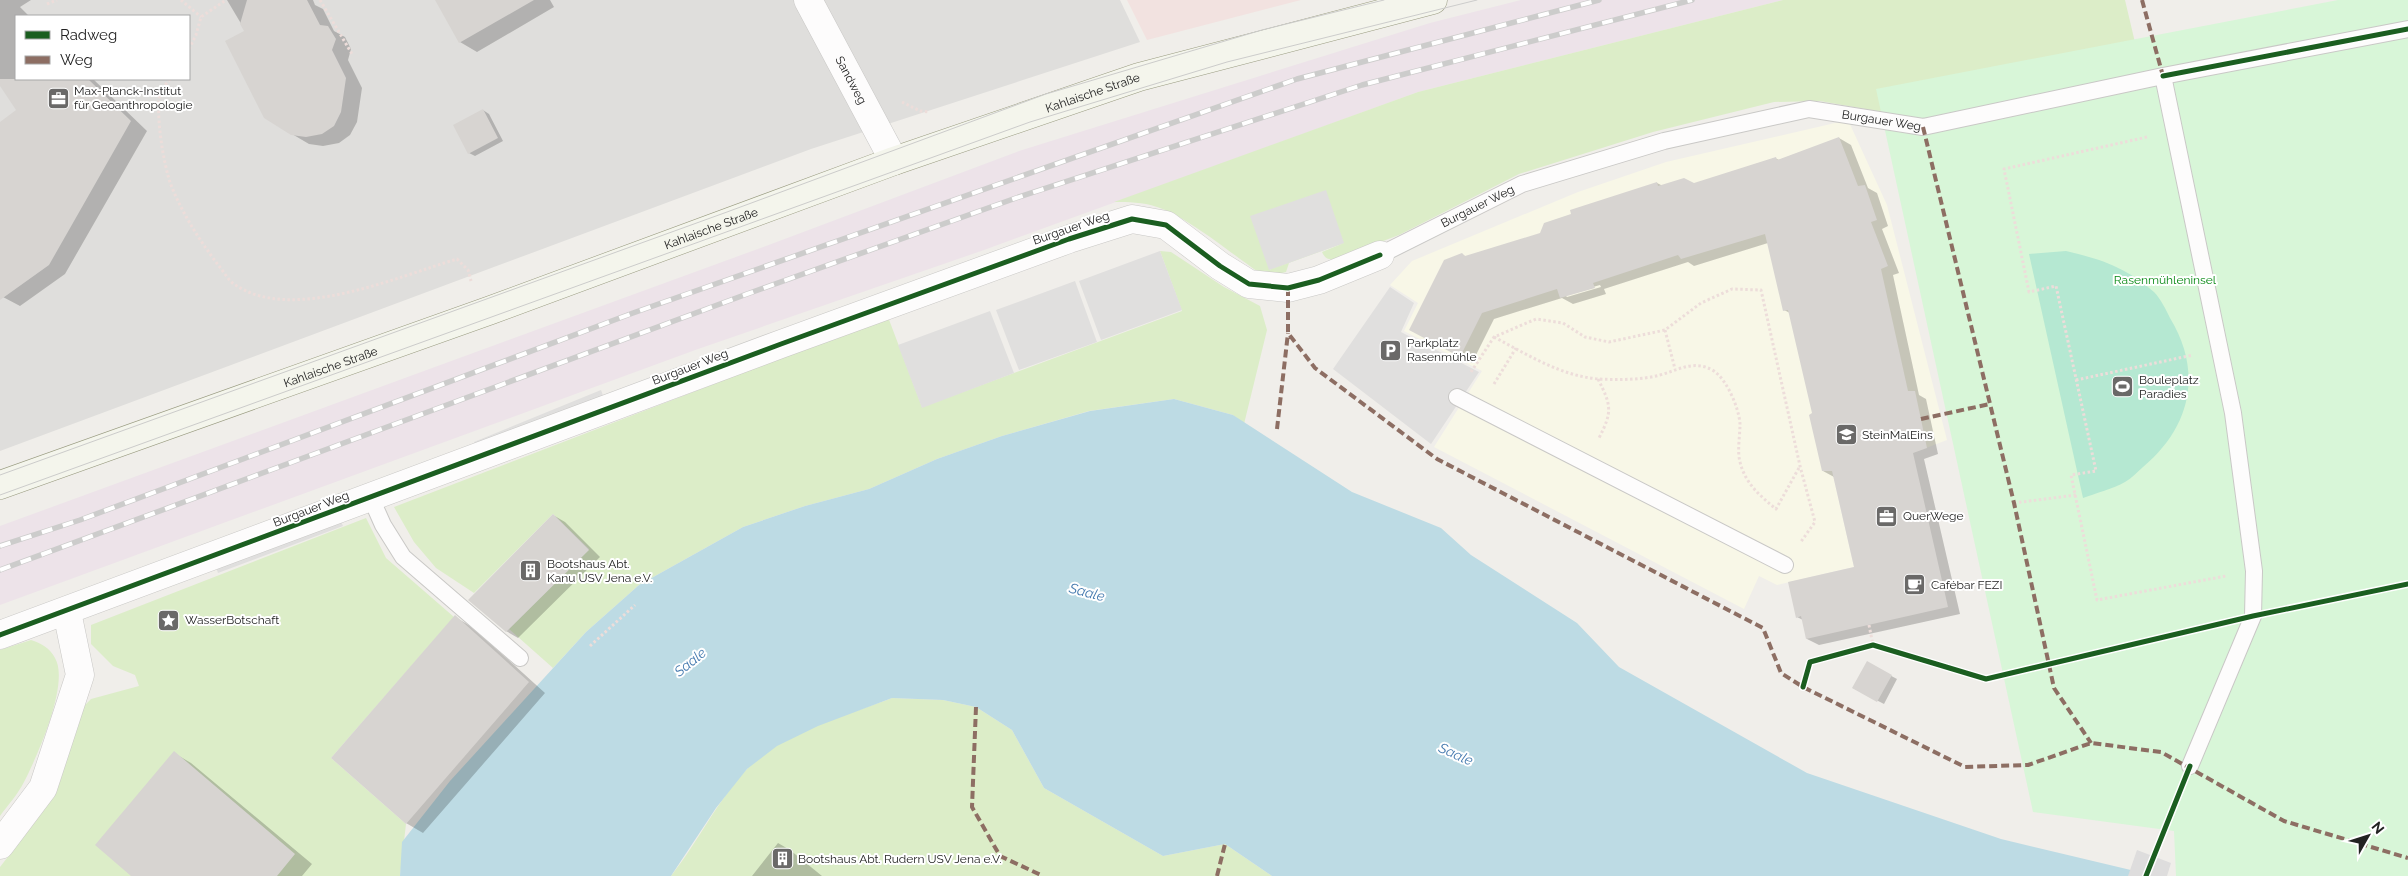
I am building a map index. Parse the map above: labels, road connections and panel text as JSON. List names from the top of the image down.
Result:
{
  "streets": {
    "main road": ["Kahlaische Straße"],
    "street": ["Sandweg", "Burgauer Weg"]
  },
  "crossings": [
    ["Sandweg", "Kahlaische Straße"]
  ],
  "water": ["Saale"],
  "parks": ["Rasenmühleninsel"],
  "places": {
    "office": ["Max-Planck-Institut für Geoanthropologie", "QuerWege"],
    "parking": ["Parkplatz Rasenmühle"],
    "sports": ["Bouleplatz Paradies"],
    "school or university": ["SteinMalEins"],
    "building": ["Bootshaus Abt. Kanu USV Jena e.V.", "Bootshaus Abt. Rudern USV Jena e.V."],
    "cafe": ["Cafébar FEZI"],
    "place": ["WasserBotschaft"]
  },
  "legend": ["Radweg", "Weg"],
  "north": "top right"
}
